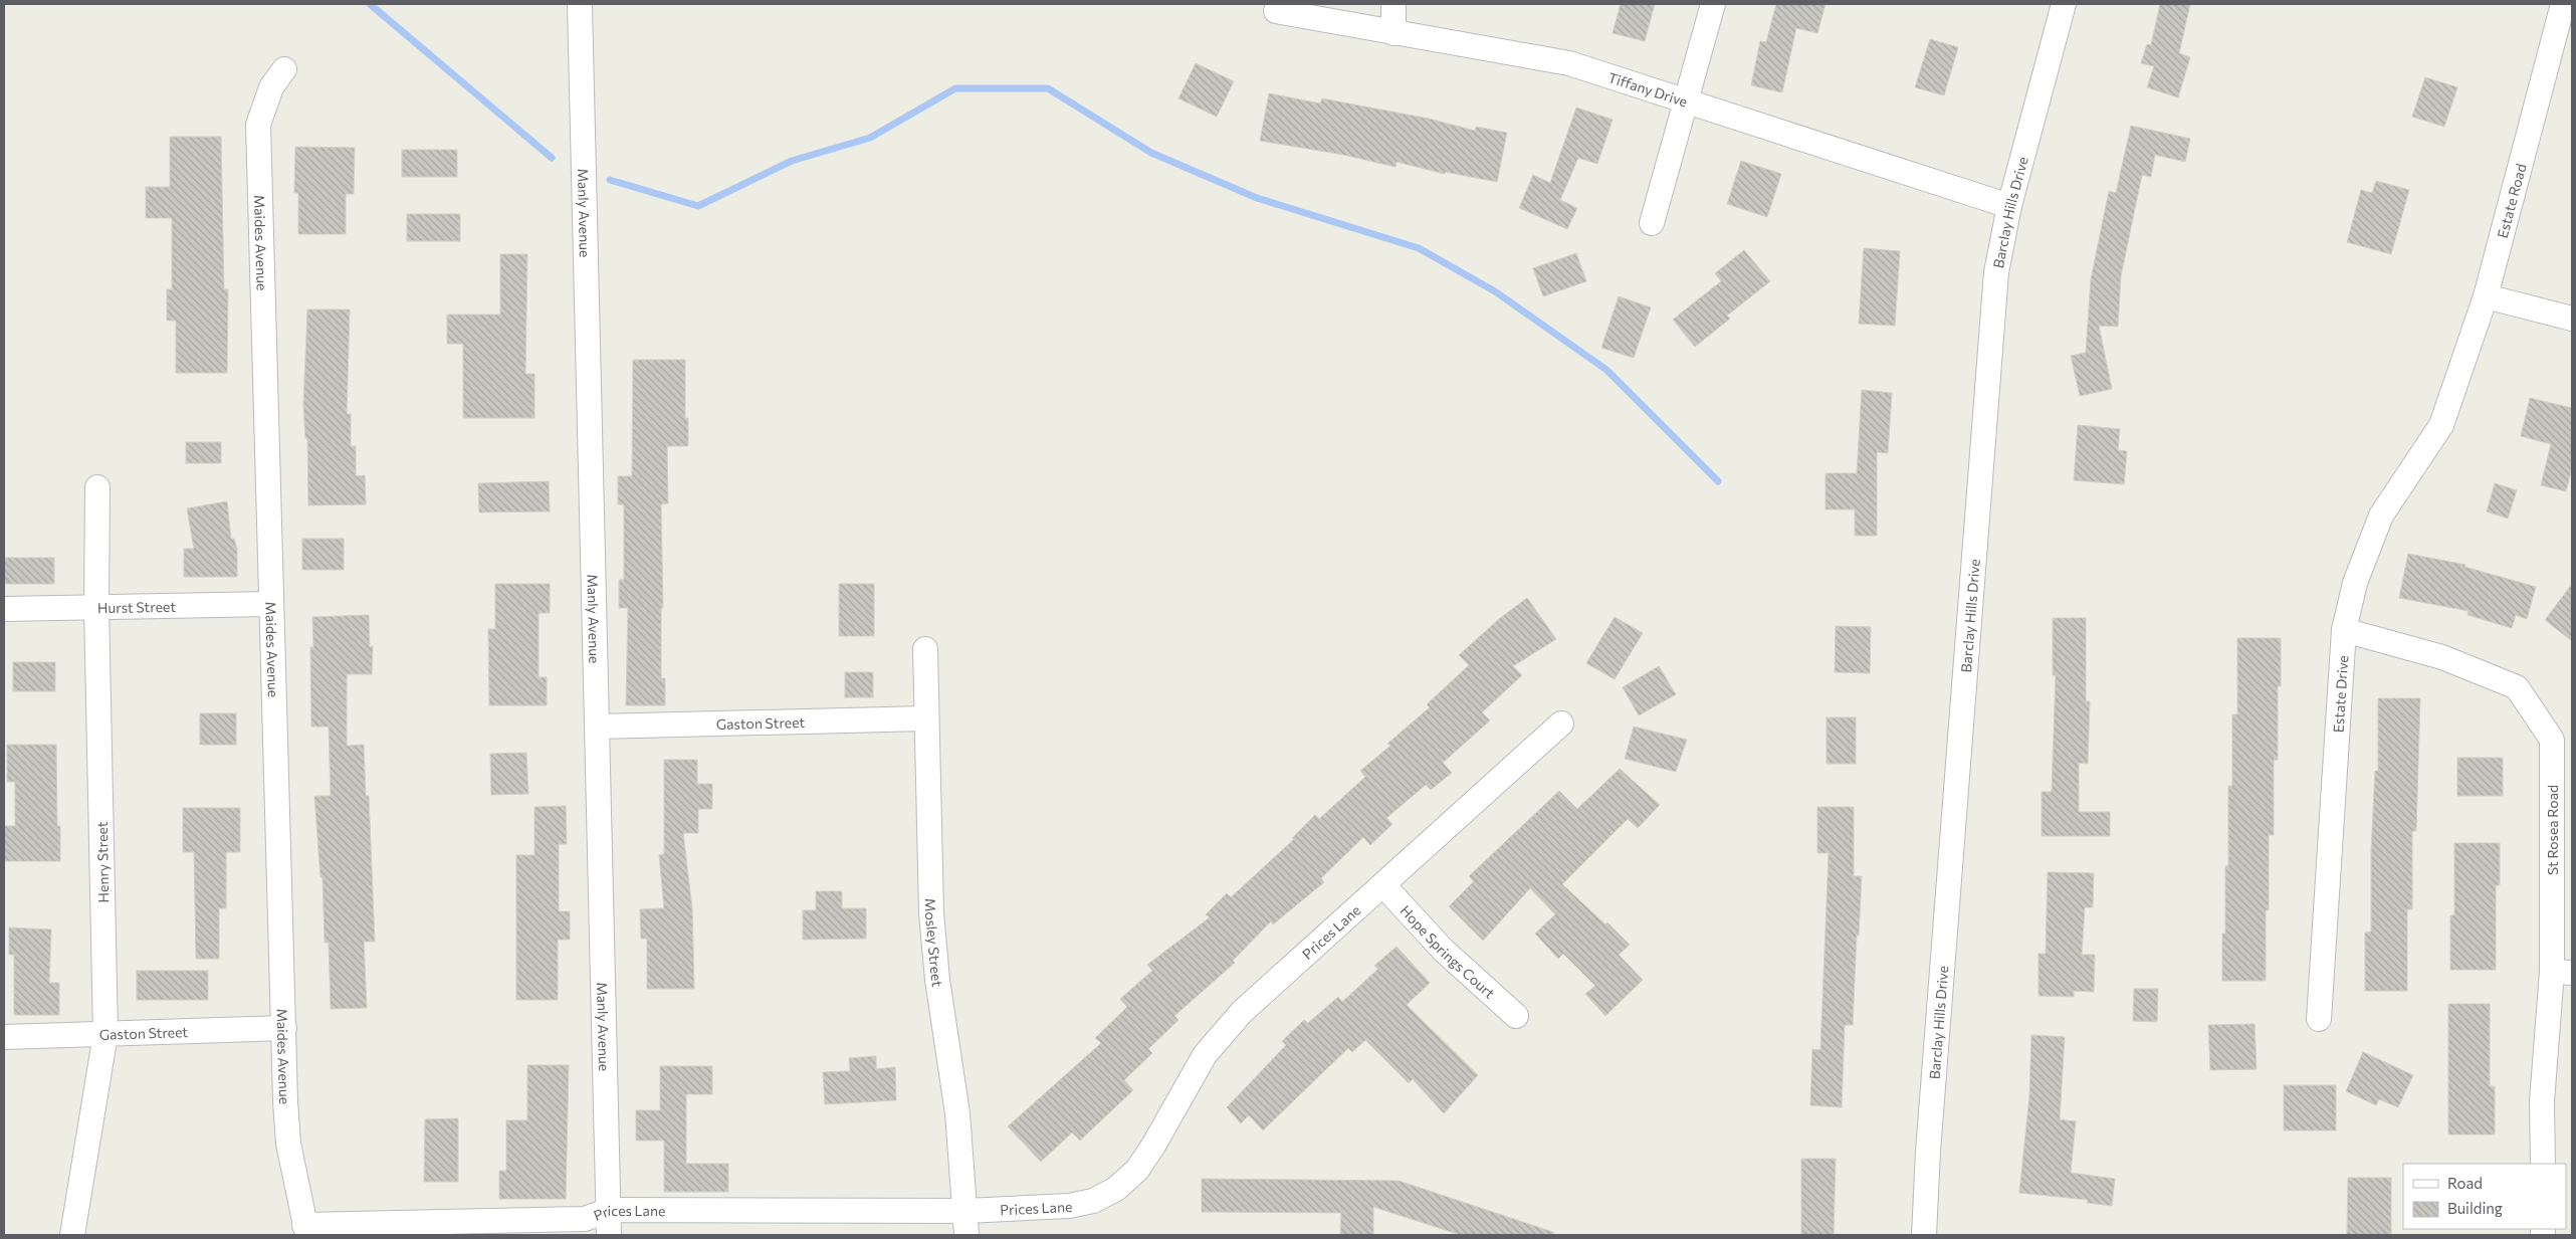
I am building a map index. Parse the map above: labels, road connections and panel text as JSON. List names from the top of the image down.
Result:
{
  "streets": {
    "street": [
      "Tiffany Drive",
      "Estate Road",
      "Barclay Hills Drive",
      "Manly Avenue",
      "Maides Avenue",
      "Hurst Street",
      "Estate Drive",
      "Gaston Street",
      "St Rosea Road",
      "Henry Street",
      "Prices Lane",
      "Mosley Street",
      "Hope Springs Court"
    ]
  },
  "crossings": [
    ["Tiffany Drive", "Barclay Hills Drive"],
    ["Estate Road", "Estate Drive"],
    ["Manly Avenue", "Gaston Street"],
    ["Manly Avenue", "Prices Lane"],
    ["Maides Avenue", "Hurst Street"],
    ["Maides Avenue", "Gaston Street"],
    ["Maides Avenue", "Prices Lane"],
    ["Hurst Street", "Henry Street"],
    ["Estate Drive", "St Rosea Road"],
    ["Gaston Street", "Henry Street"],
    ["Gaston Street", "Mosley Street"],
    ["Prices Lane", "Mosley Street"],
    ["Prices Lane", "Hope Springs Court"]
  ],
  "legend": ["Road", "Building"]
}
